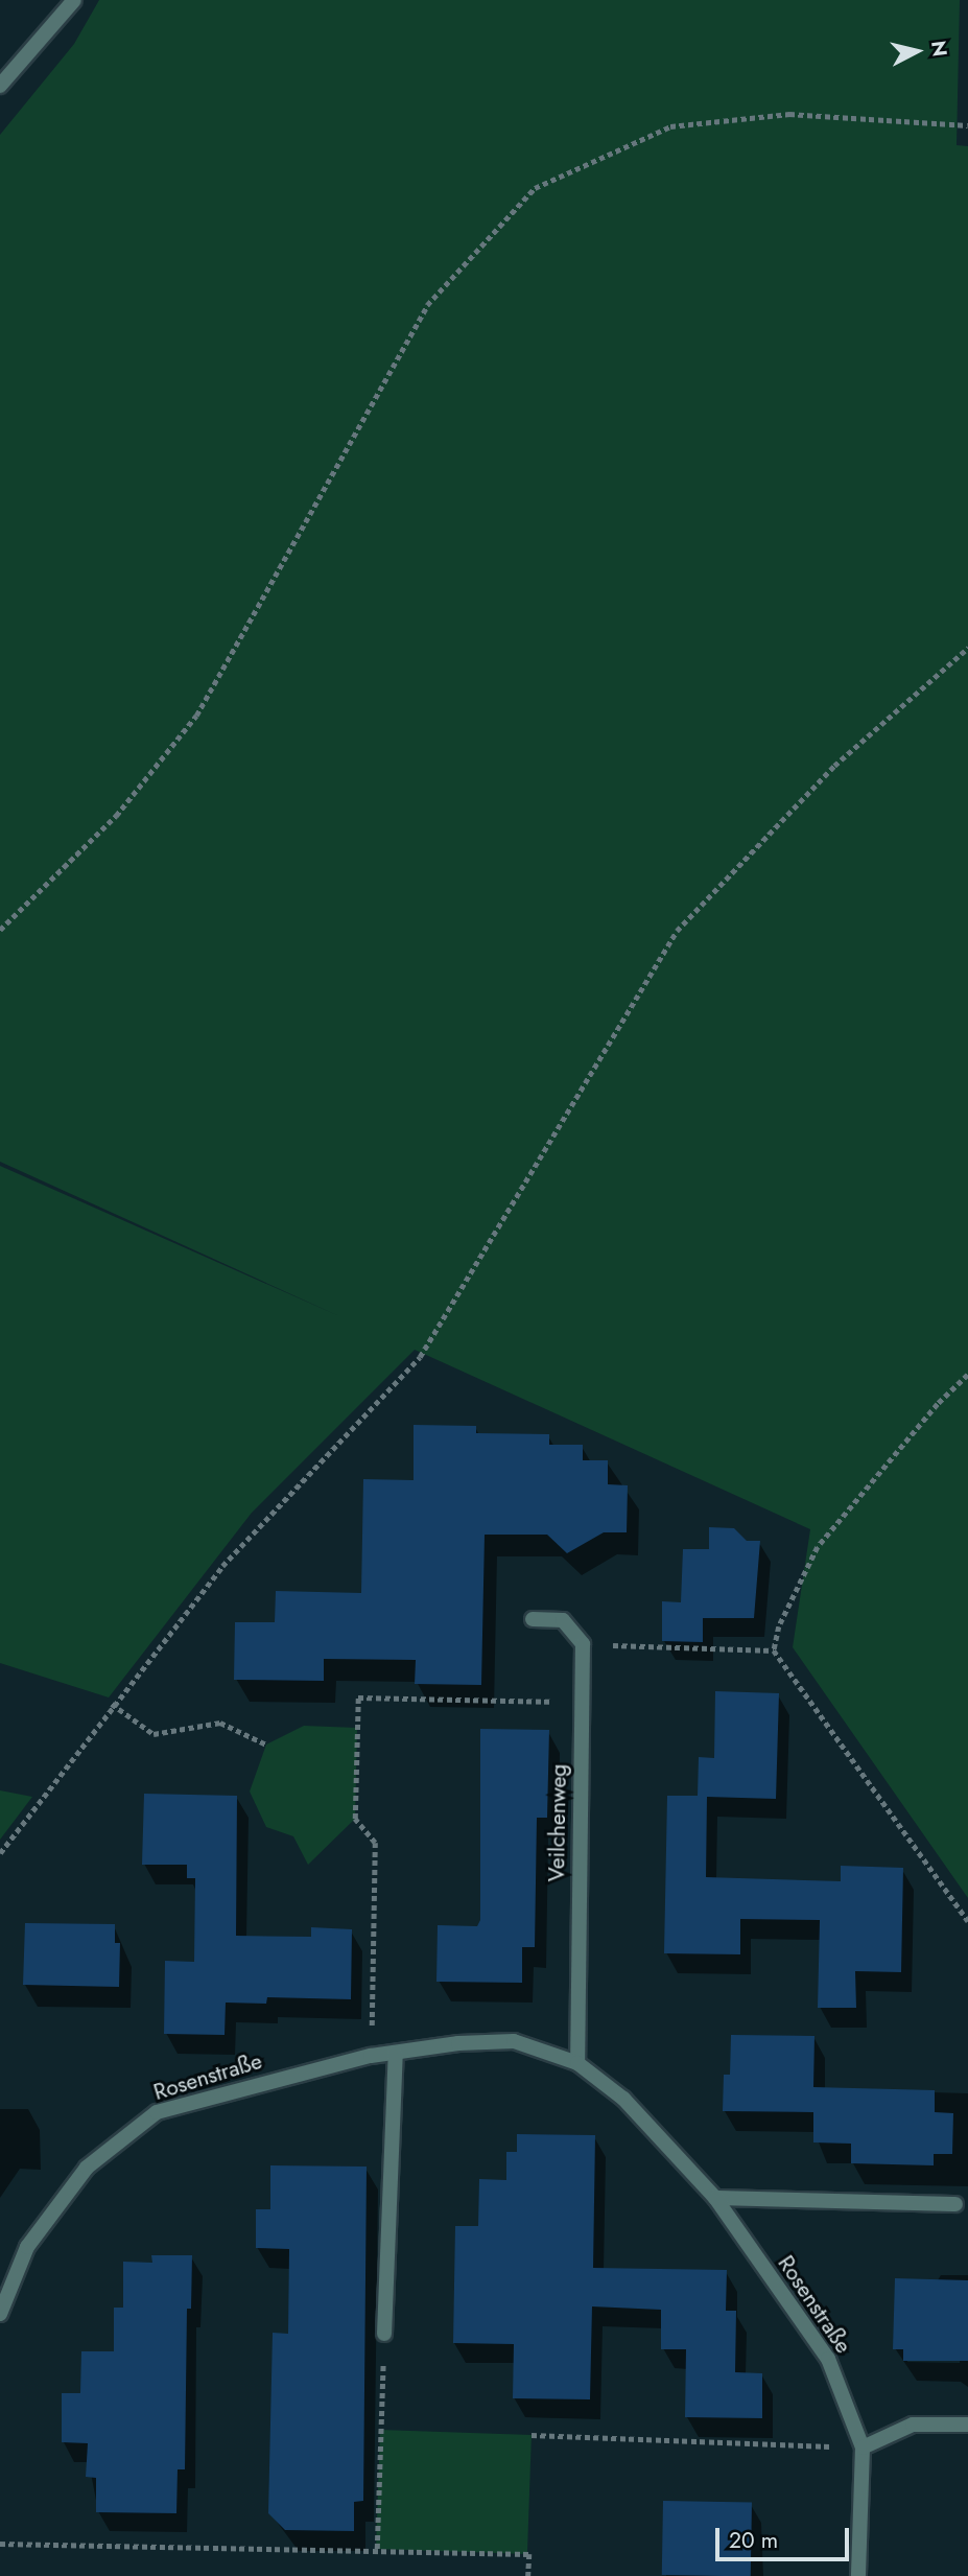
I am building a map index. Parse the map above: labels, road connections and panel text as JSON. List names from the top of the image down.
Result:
{
  "streets": {
    "street": ["Veilchenweg", "Rosenstraße"]
  },
  "crossings": [
    ["Veilchenweg", "Rosenstraße"]
  ],
  "scale_bar": "20 m",
  "north": "right"
}
